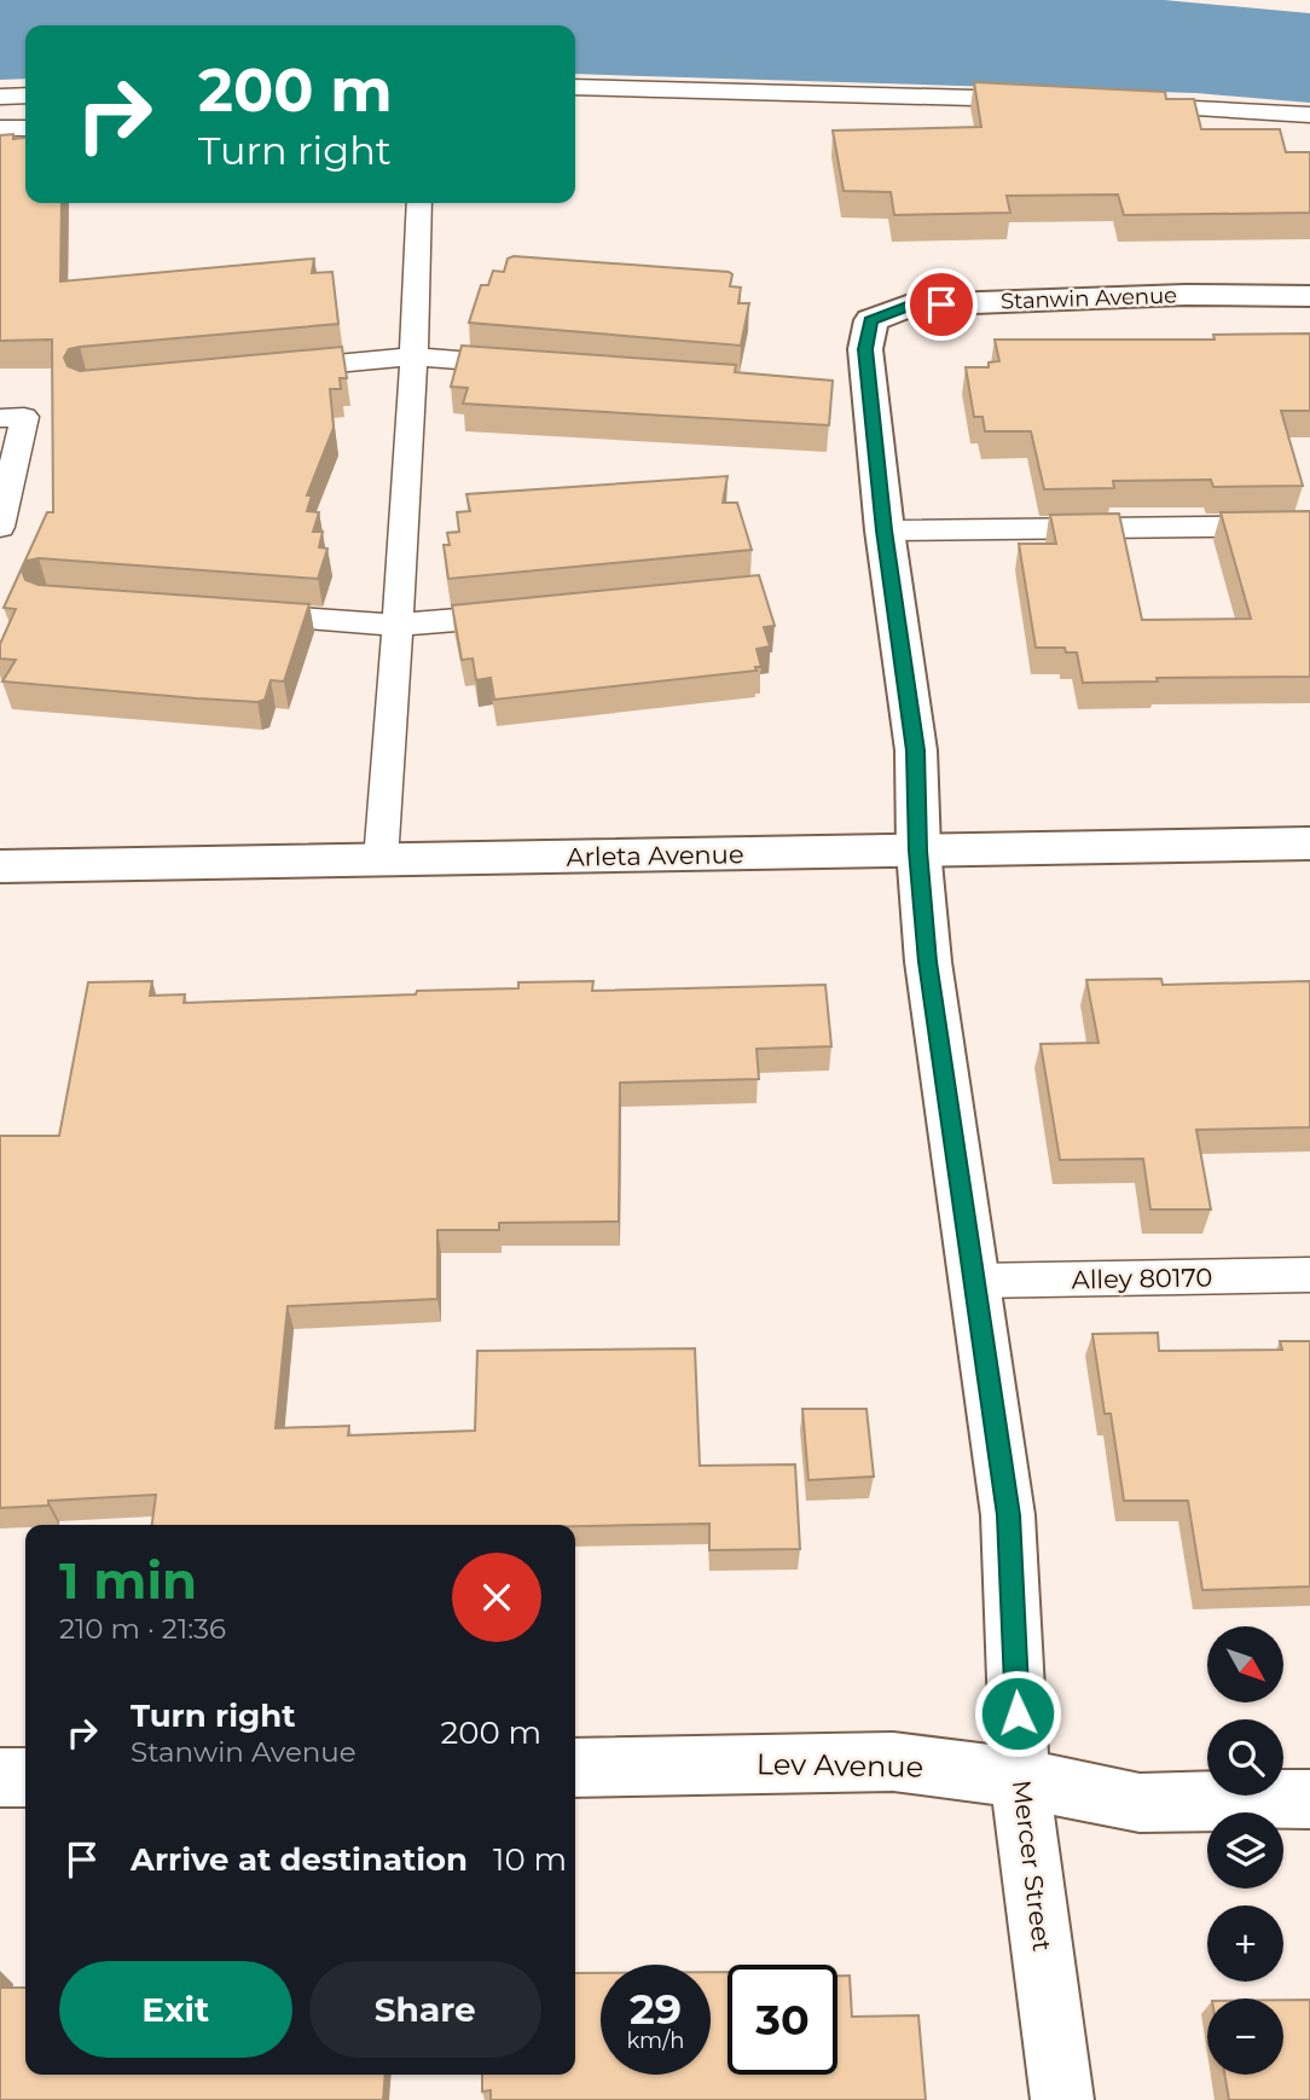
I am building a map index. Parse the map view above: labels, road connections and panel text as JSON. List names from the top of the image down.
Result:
{
  "streets": {
    "street": [
      "Stanwin Avenue",
      "Arleta Avenue",
      "Lev Avenue",
      "Mercer Street"
    ],
    "lane": ["Alley 80170"]
  },
  "crossings": [
    ["Stanwin Avenue", "Mercer Street"],
    ["Arleta Avenue", "Mercer Street"],
    ["Alley 80170", "Mercer Street"],
    ["Lev Avenue", "Mercer Street"]
  ],
  "north": "bottom right",
  "page": {
    "turn": ["200 m", "Turn right"],
    "heading": ["1 min", "210 m · 21:36"],
    "map_buttons": ["+", "−"],
    "list": [
      {
        "name": "Turn right",
        "note": "Stanwin Avenue",
        "value": "200 m"
      },
      {
        "name": "Arrive at destination",
        "value": "10 m"
      }
    ],
    "buttons": ["Exit", "Share"],
    "speed": "29 km/h",
    "limit": "30"
  }
}
